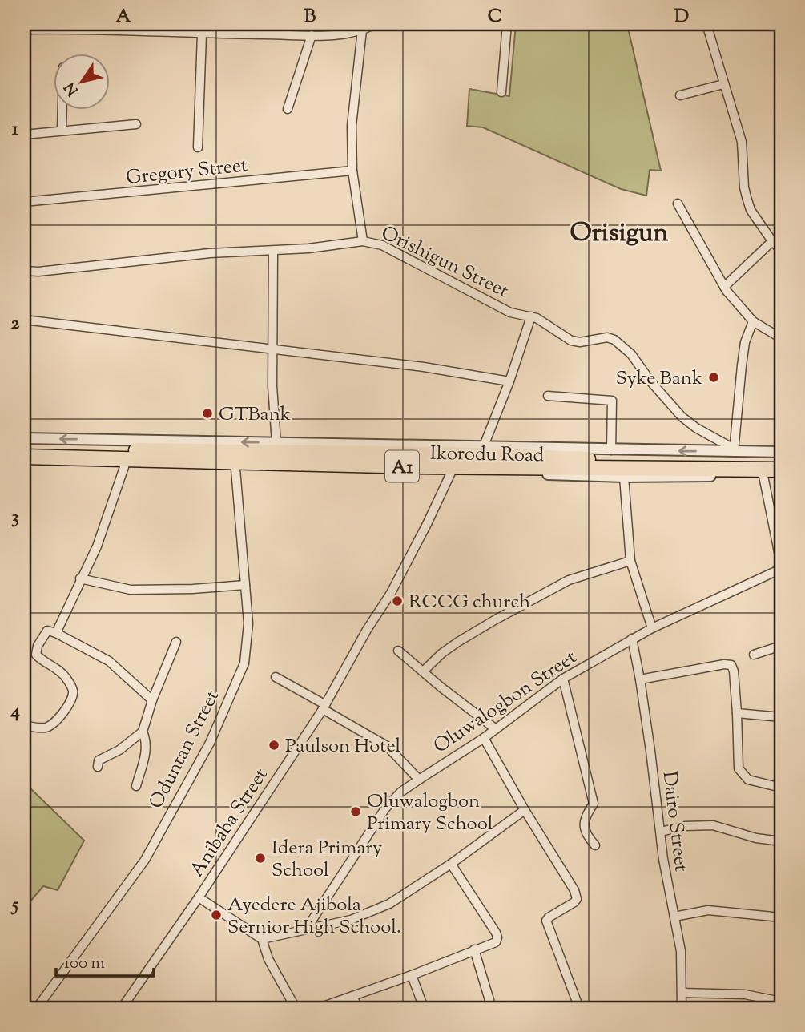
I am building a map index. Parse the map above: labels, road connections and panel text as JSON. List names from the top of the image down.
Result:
{
  "streets": {
    "highway": ["Ikorodu Road", "A1"],
    "street": [
      "Gregory Street",
      "Orishigun Street",
      "Oluwalogbon Street",
      "Oduntan Street",
      "Dairo Street",
      "Anibaba Street"
    ]
  },
  "crossings": [
    ["Orishigun Street", "Ikorodu Road"],
    ["Ikorodu Road", "Oduntan Street"],
    ["Ikorodu Road", "Anibaba Street"],
    ["Oluwalogbon Street", "Dairo Street"]
  ],
  "districts": ["Orisigun"],
  "places": [
    "Syke Bank",
    "GTBank",
    "RCCG church",
    "Paulson Hotel",
    "Oluwalogbon Primary School",
    "Idera Primary School",
    "Ayedere Ajibola Sernior High School."
  ],
  "scale_bar": "100 m",
  "north": "bottom left",
  "grid": {
    "columns": [
      "A",
      "B",
      "C",
      "D"
    ],
    "rows": [
      "1",
      "2",
      "3",
      "4",
      "5"
    ]
  }
}
